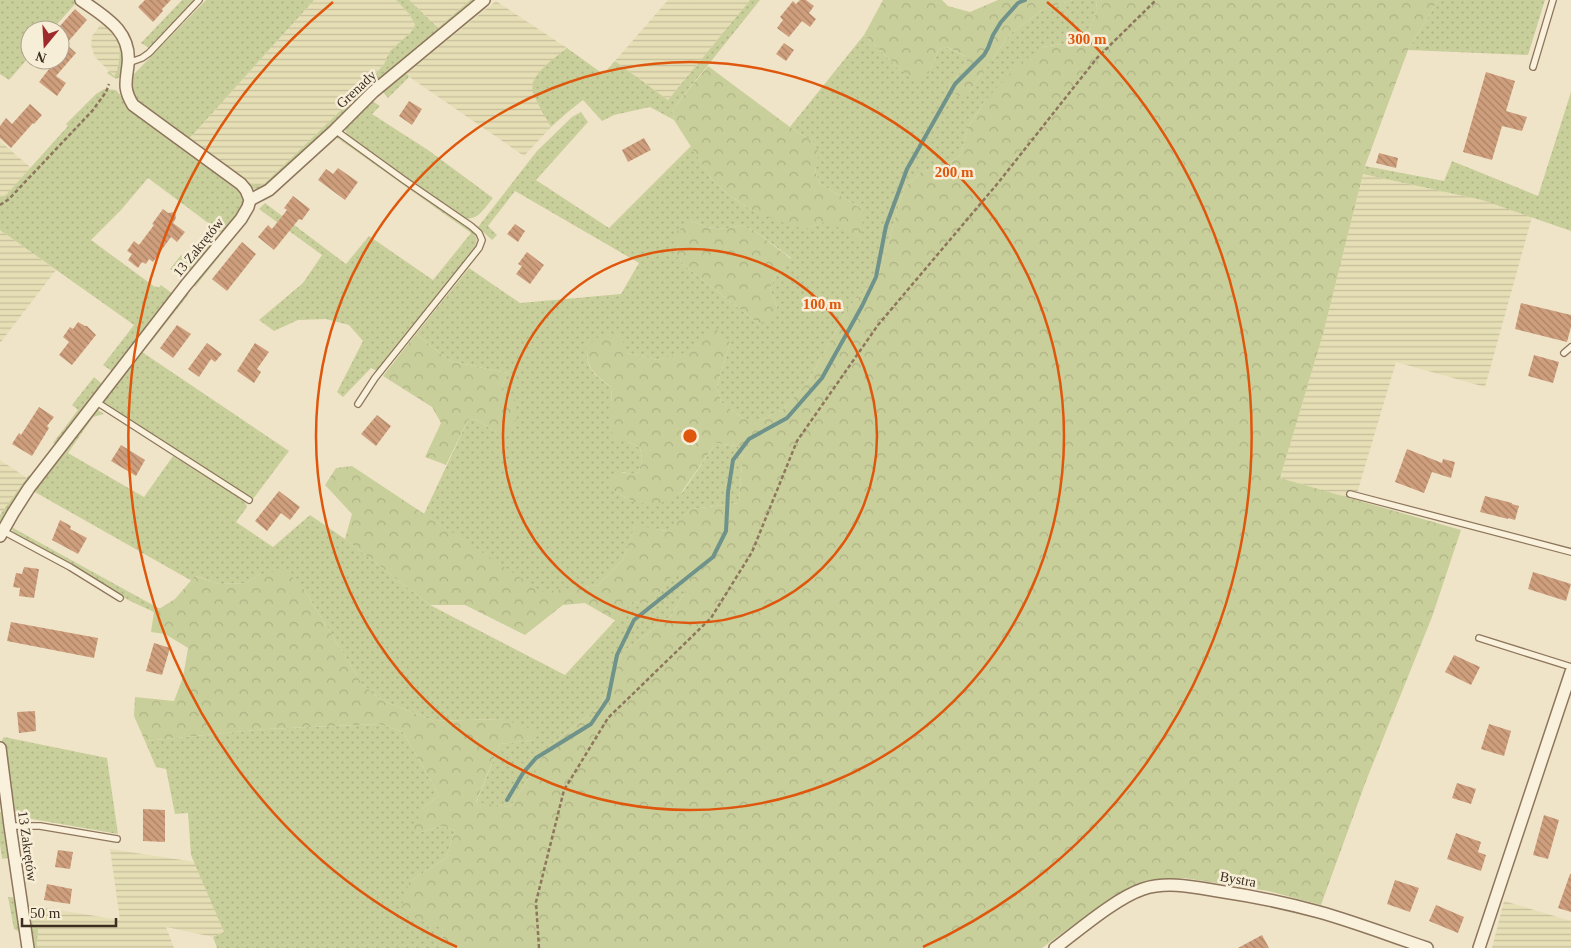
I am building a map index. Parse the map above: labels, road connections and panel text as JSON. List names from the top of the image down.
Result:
{
  "streets": {
    "street": ["Grenady", "13 Zakrętów", "Bystra"]
  },
  "crossings": [
    ["Grenady", "13 Zakrętów"]
  ],
  "scale_bar": "50 m",
  "north": "bottom",
  "rings": ["300 m", "200 m", "100 m"]
}
